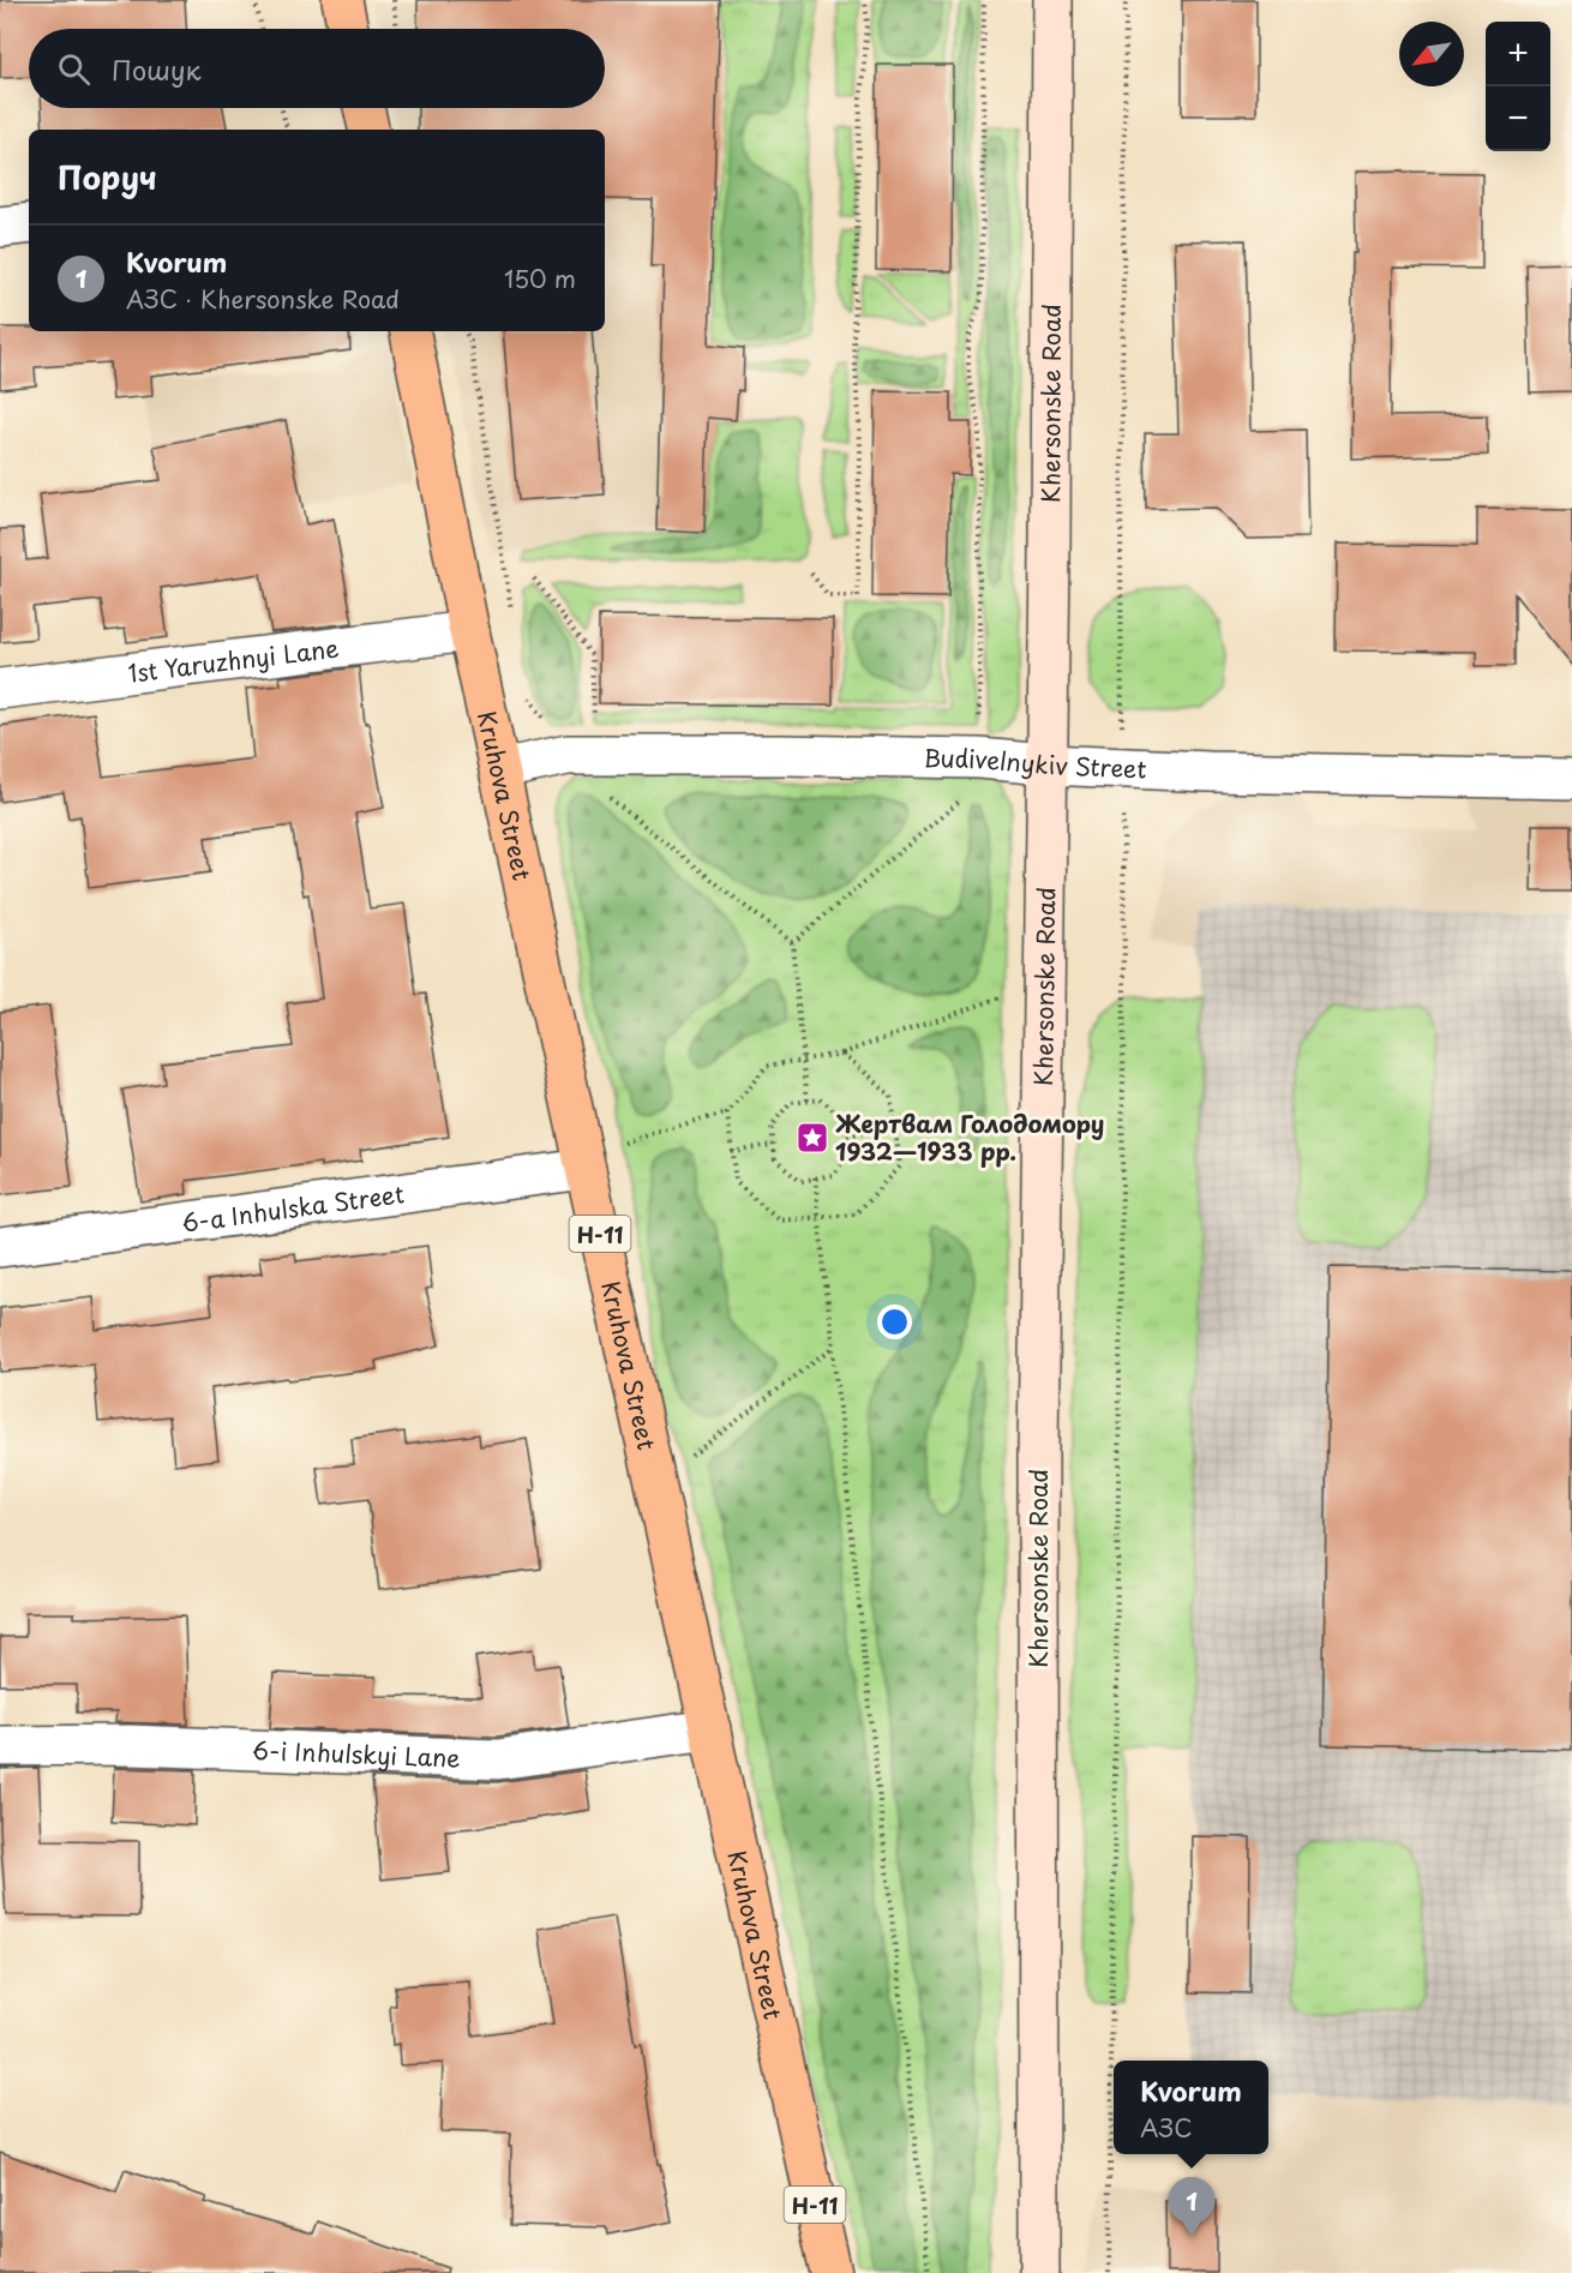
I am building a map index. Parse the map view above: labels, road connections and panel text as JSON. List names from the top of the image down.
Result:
{
  "streets": {
    "main road": ["Khersonske Road", "Kruhova Street", "Н-11"],
    "street": [
      "1st Yaruzhnyi Lane",
      "Budivelnykiv Street",
      "6-a Inhulska Street",
      "6-i Inhulskyi Lane"
    ]
  },
  "crossings": [
    ["Khersonske Road", "Budivelnykiv Street"],
    ["1st Yaruzhnyi Lane", "Kruhova Street"],
    ["Budivelnykiv Street", "Kruhova Street"],
    ["Kruhova Street", "6-a Inhulska Street"],
    ["Kruhova Street", "6-i Inhulskyi Lane"]
  ],
  "places": {
    "place": ["Жертвам Голодомору 1932—1933 рр."]
  },
  "north": "bottom left",
  "page": {
    "map_buttons": ["+", "−"],
    "search": "Пошук",
    "heading": "Поруч",
    "list": [
      {
        "mark": "1",
        "name": "Kvorum",
        "note": "АЗС · Khersonske Road",
        "value": "150 m"
      }
    ],
    "popup": ["Kvorum", "АЗС"],
    "pins": "1"
  }
}
